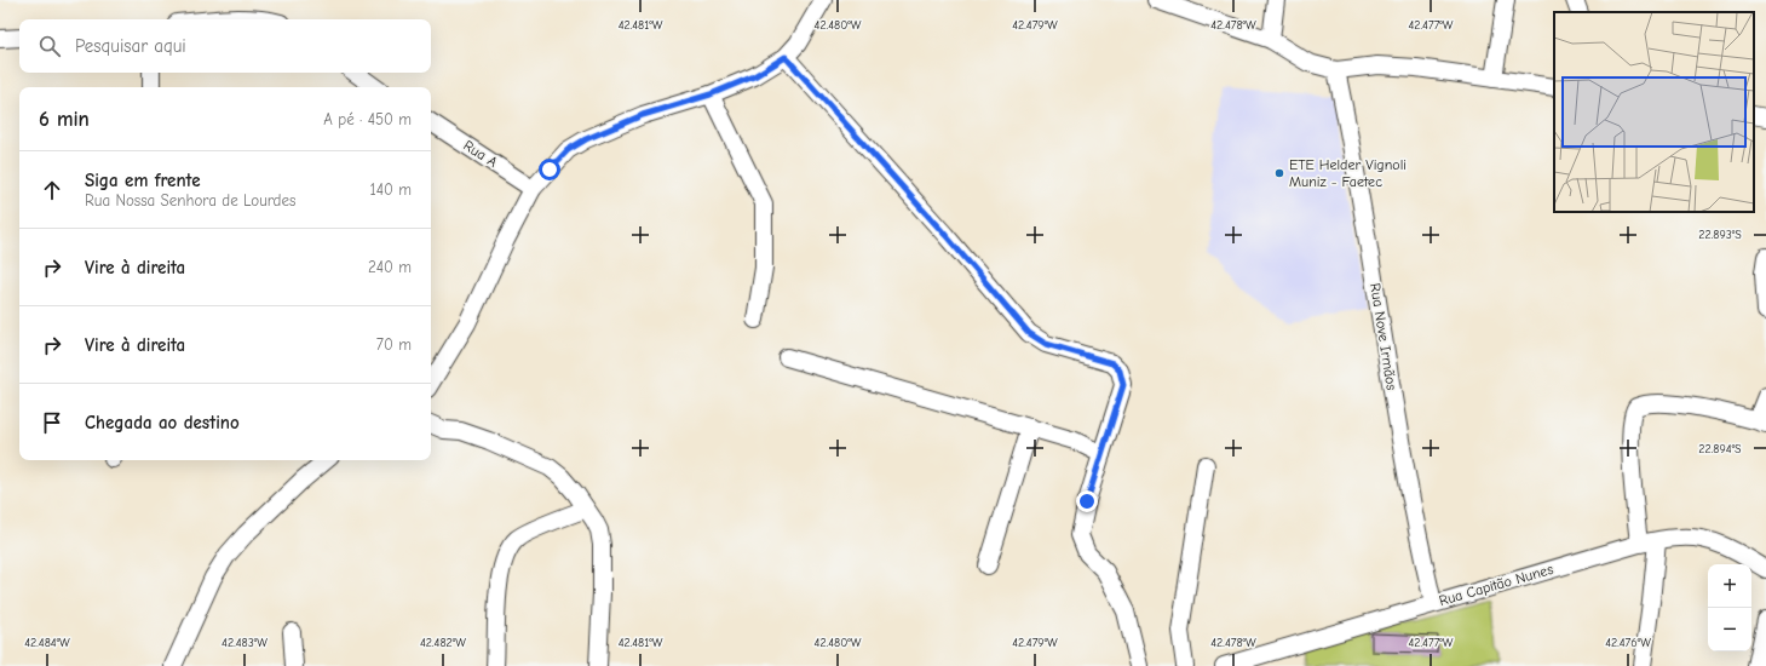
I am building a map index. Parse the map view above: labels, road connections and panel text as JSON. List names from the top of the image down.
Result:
{
  "streets": {
    "street": ["Rua A", "Rua Nove Irmãos", "Rua Capitão Nunes"]
  },
  "crossings": [
    ["Rua Nove Irmãos", "Rua Capitão Nunes"]
  ],
  "places": ["ETE Helder Vignoli Muniz - Faetec"],
  "page": {
    "search": "Pesquisar aqui",
    "heading": ["6 min", "A pé · 450 m"],
    "list": [
      ["Siga em frente", "Rua Nossa Senhora de Lourdes", "140 m"],
      ["Vire à direita", "240 m"],
      ["Vire à direita", "70 m"],
      "Chegada ao destino"
    ],
    "map_buttons": ["+", "−"]
  },
  "coordinates": [
    "42.481°W",
    "42.480°W",
    "42.479°W",
    "42.478°W",
    "42.477°W",
    "22.893°S",
    "22.894°S",
    "42.484°W",
    "42.483°W",
    "42.482°W",
    "42.476°W"
  ]
}
